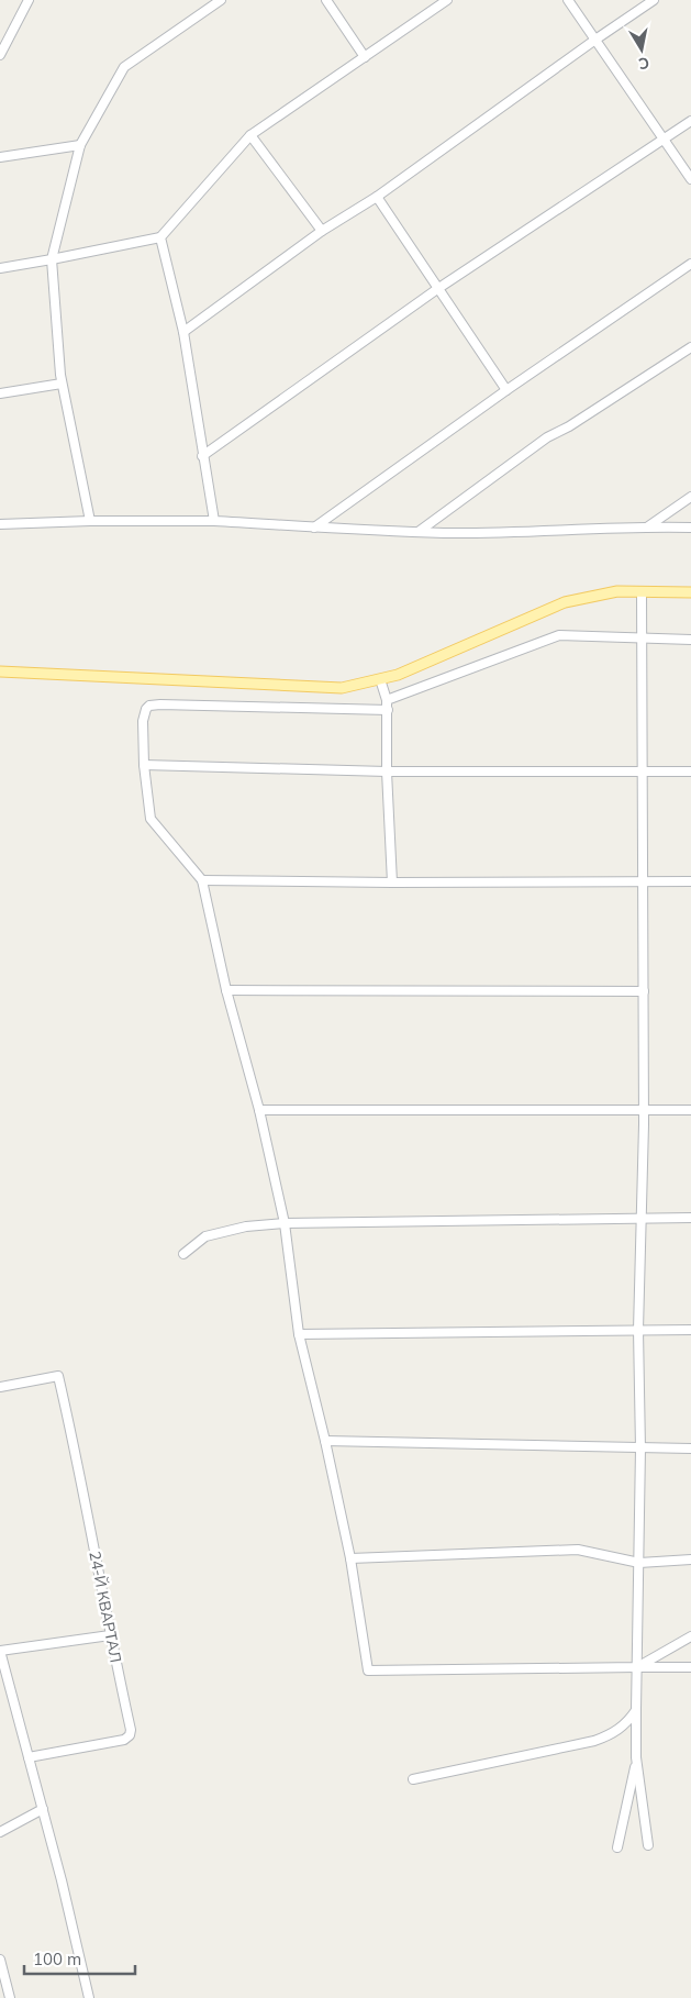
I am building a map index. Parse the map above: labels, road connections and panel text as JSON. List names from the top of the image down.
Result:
{
  "streets": {
    "street": ["24-Й КВАРТАЛ"]
  },
  "scale_bar": "100 m",
  "north": "bottom"
}
